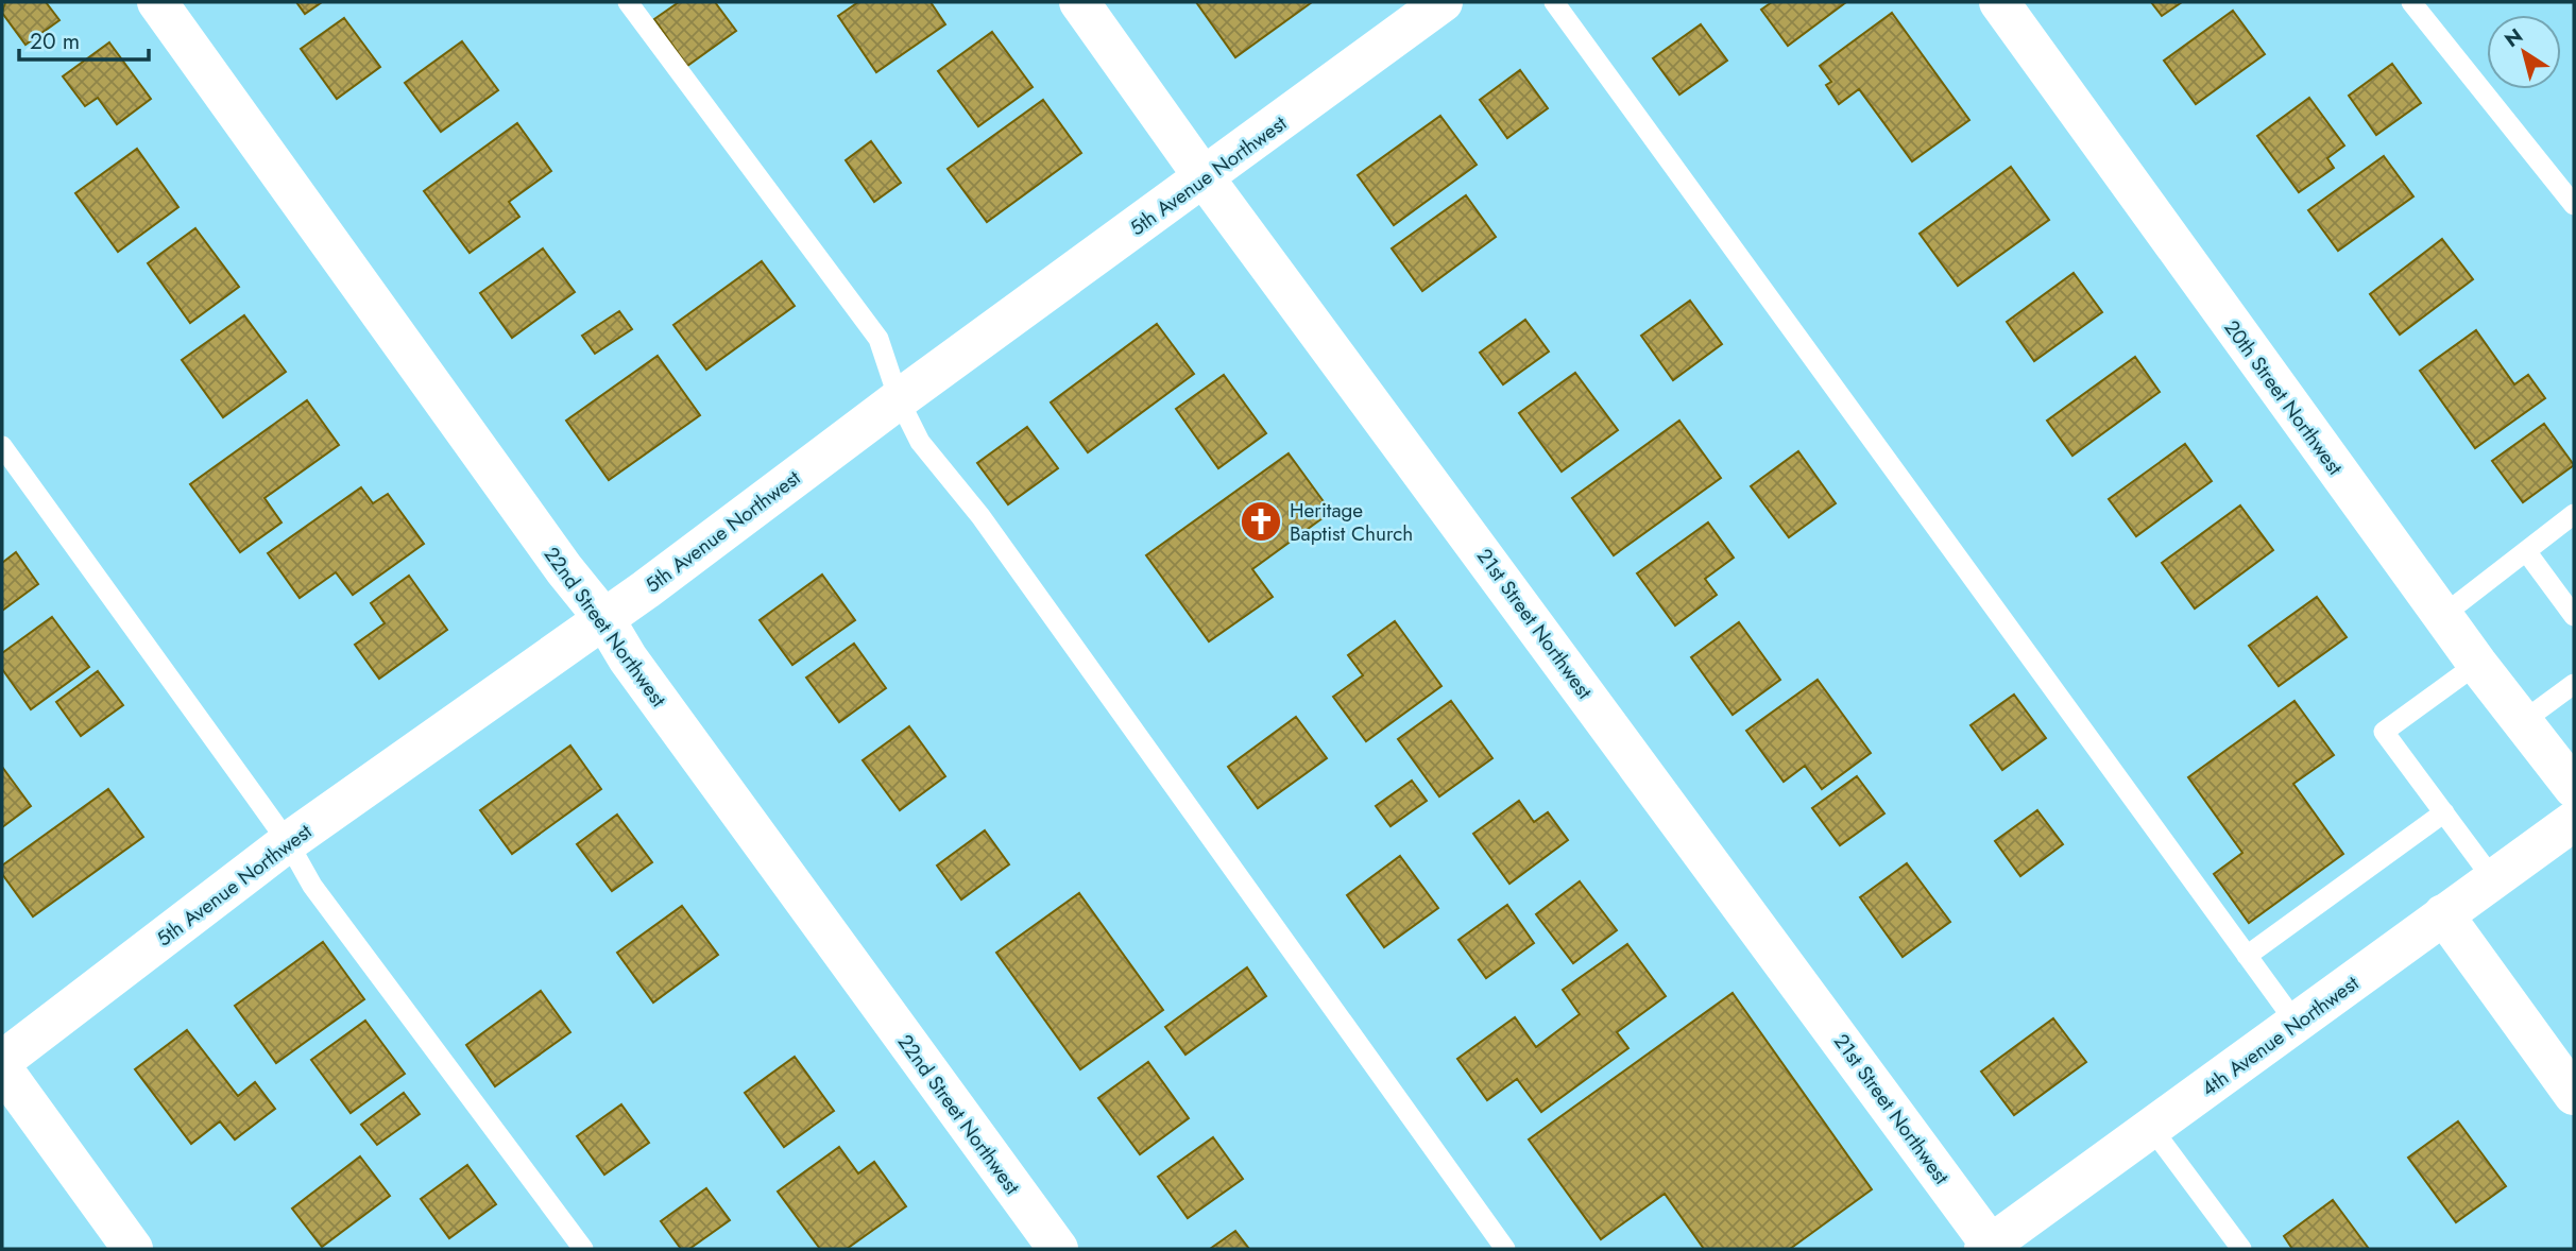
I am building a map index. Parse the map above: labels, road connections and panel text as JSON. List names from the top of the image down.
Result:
{
  "streets": {
    "street": [
      "5th Avenue Northwest",
      "20th Street Northwest",
      "21st Street Northwest",
      "22nd Street Northwest",
      "4th Avenue Northwest"
    ]
  },
  "crossings": [
    ["5th Avenue Northwest", "21st Street Northwest"],
    ["5th Avenue Northwest", "22nd Street Northwest"],
    ["21st Street Northwest", "4th Avenue Northwest"]
  ],
  "places": {
    "church": ["Heritage Baptist Church"]
  },
  "scale_bar": "20 m",
  "north": "top left"
}
